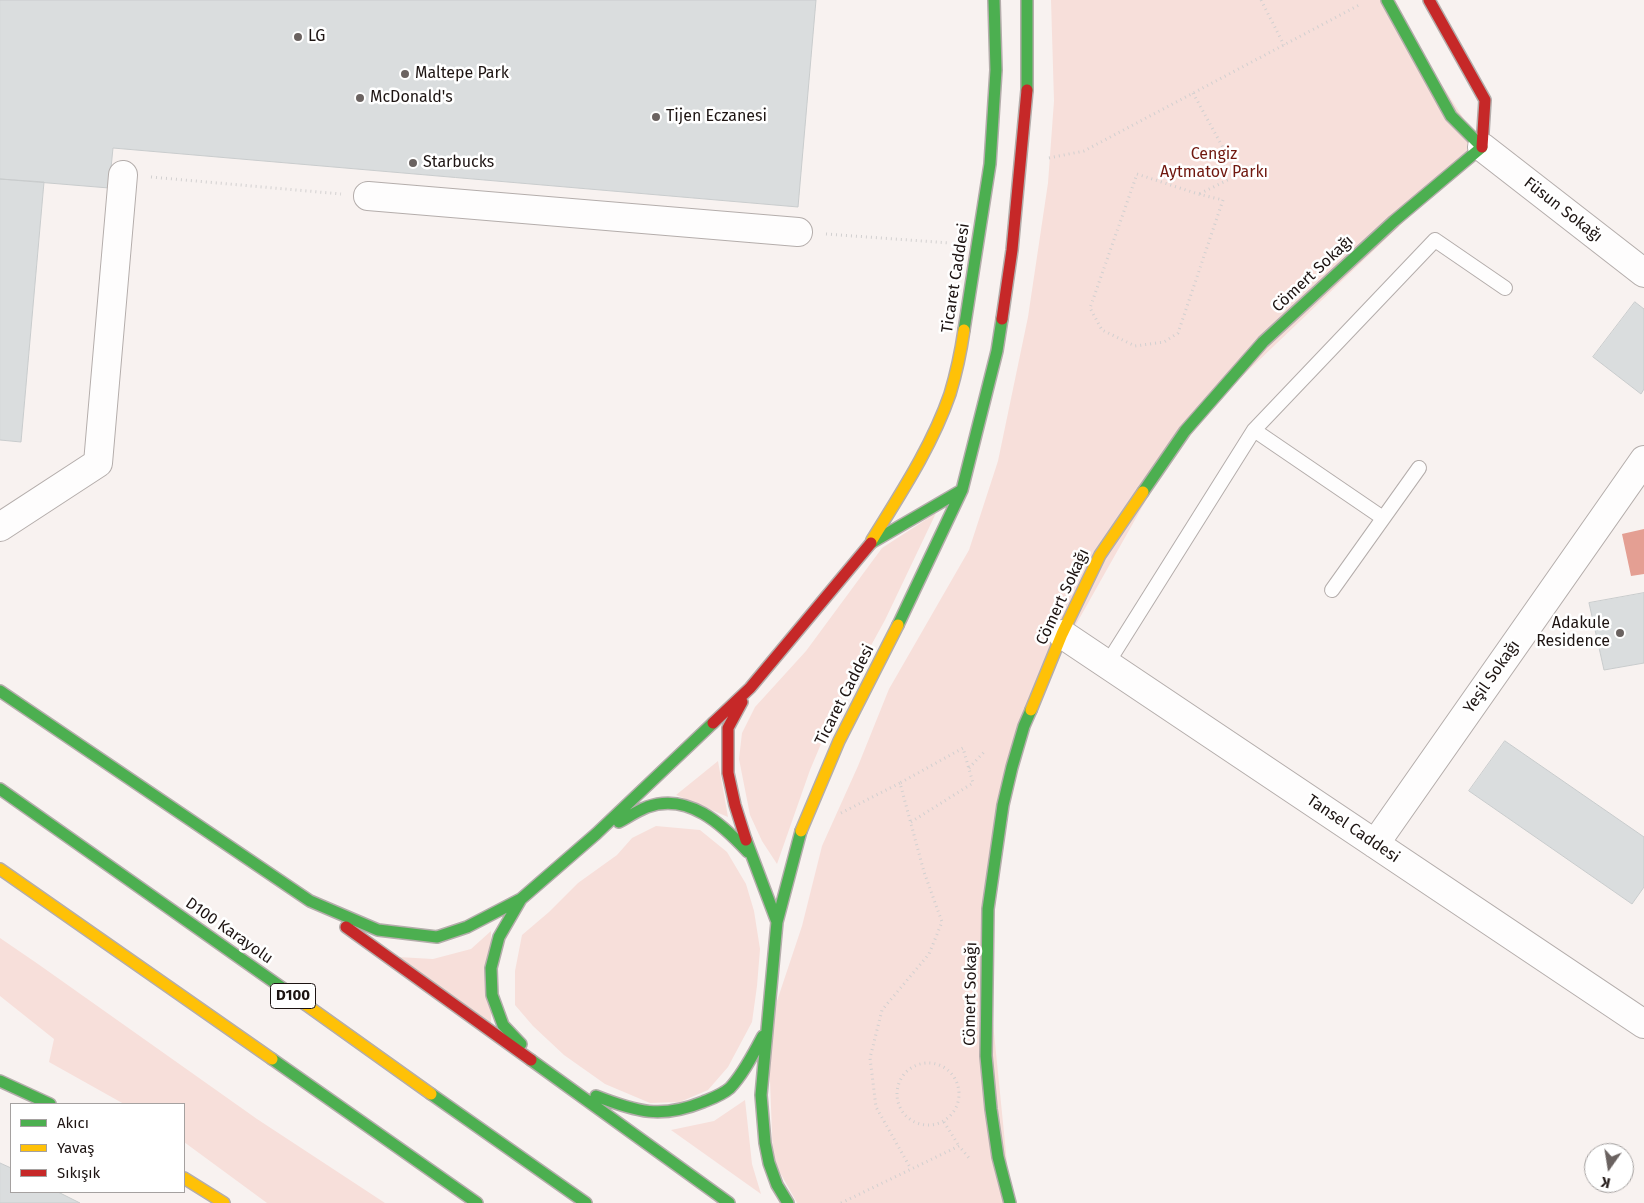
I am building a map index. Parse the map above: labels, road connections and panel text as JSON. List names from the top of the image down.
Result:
{
  "streets": {
    "main road": [
      "Füsun Sokağı",
      "Cömert Sokağı",
      "Ticaret Caddesi",
      "D100 Karayolu",
      "D100"
    ],
    "street": ["Yeşil Sokağı", "Tansel Caddesi"]
  },
  "crossings": [
    ["Füsun Sokağı", "Cömert Sokağı"],
    ["Cömert Sokağı", "Tansel Caddesi"],
    ["Yeşil Sokağı", "Tansel Caddesi"]
  ],
  "parks": ["Cengiz Aytmatov Parkı"],
  "places": [
    "LG",
    "Maltepe Park",
    "McDonald's",
    "Tijen Eczanesi",
    "Starbucks",
    "Adakule Residence"
  ],
  "legend": ["Akıcı", "Yavaş", "Sıkışık"],
  "north": "bottom"
}
